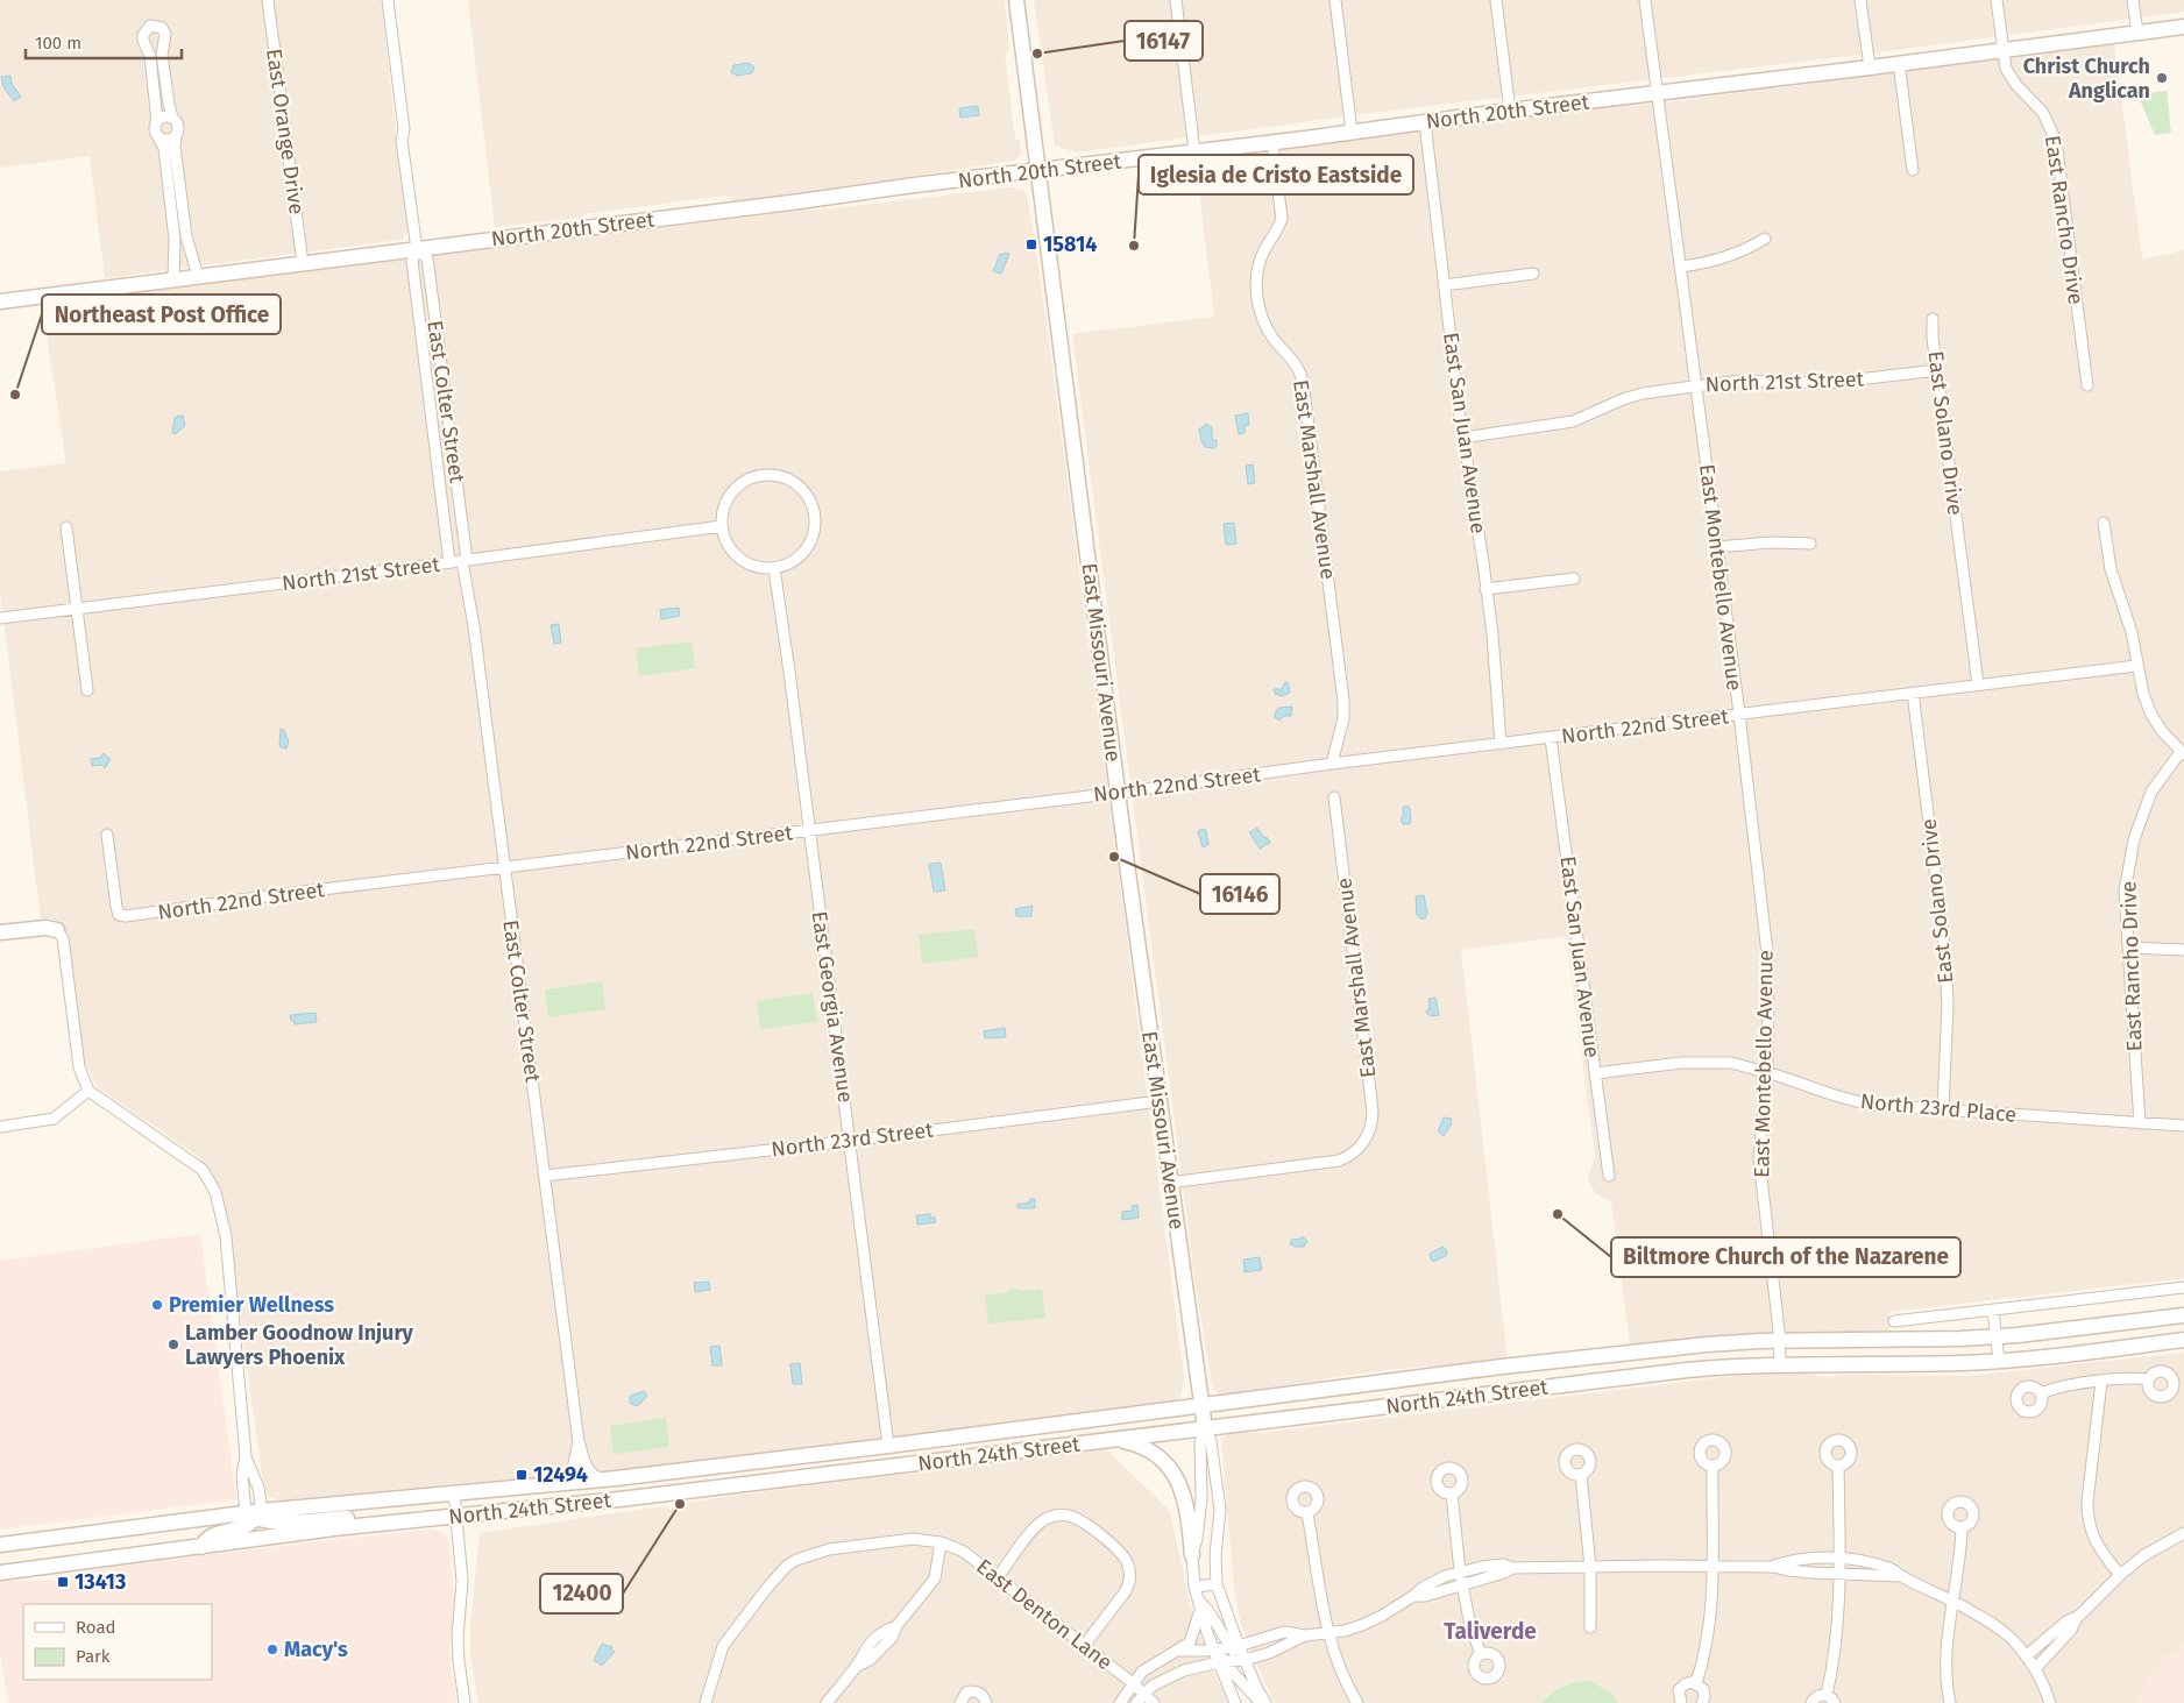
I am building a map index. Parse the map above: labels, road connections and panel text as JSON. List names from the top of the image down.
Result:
{
  "streets": {
    "main road": ["North 20th Street", "East Missouri Avenue", "North 24th Street"],
    "street": [
      "East Orange Drive",
      "East Rancho Drive",
      "North 21st Street",
      "East Colter Street",
      "East San Juan Avenue",
      "East Solano Drive",
      "East Marshall Avenue",
      "East Montebello Avenue",
      "North 22nd Street",
      "East Georgia Avenue",
      "North 23rd Place",
      "North 23rd Street",
      "East Denton Lane"
    ]
  },
  "crossings": [
    ["North 20th Street", "East Orange Drive"],
    ["North 20th Street", "East Rancho Drive"],
    ["North 20th Street", "East Colter Street"],
    ["North 20th Street", "East San Juan Avenue"],
    ["North 20th Street", "East Marshall Avenue"],
    ["North 20th Street", "East Montebello Avenue"],
    ["North 20th Street", "East Missouri Avenue"],
    ["East Rancho Drive", "North 23rd Place"],
    ["North 21st Street", "East Colter Street"],
    ["North 21st Street", "East San Juan Avenue"],
    ["North 21st Street", "East Solano Drive"],
    ["North 21st Street", "East Montebello Avenue"],
    ["North 21st Street", "East Georgia Avenue"],
    ["East Colter Street", "North 22nd Street"],
    ["East Colter Street", "North 23rd Street"],
    ["East Colter Street", "North 24th Street"],
    ["East San Juan Avenue", "North 22nd Street"],
    ["East San Juan Avenue", "North 23rd Place"],
    ["East Solano Drive", "North 22nd Street"],
    ["East Solano Drive", "North 23rd Place"],
    ["East Marshall Avenue", "East Missouri Avenue"],
    ["East Marshall Avenue", "North 22nd Street"],
    ["East Montebello Avenue", "North 22nd Street"],
    ["East Montebello Avenue", "North 23rd Place"],
    ["East Montebello Avenue", "North 24th Street"],
    ["East Missouri Avenue", "North 22nd Street"],
    ["East Missouri Avenue", "North 23rd Street"],
    ["East Missouri Avenue", "North 24th Street"],
    ["North 22nd Street", "East Georgia Avenue"],
    ["East Georgia Avenue", "North 23rd Street"],
    ["East Georgia Avenue", "North 24th Street"]
  ],
  "districts": ["Taliverde"],
  "places": {
    "other": [
      "16147",
      "Christ Church Anglican",
      "Iglesia de Cristo Eastside",
      "Northeast Post Office",
      "16146",
      "Biltmore Church of the Nazarene",
      "Premier Wellness",
      "Lamber Goodnow Injury Lawyers Phoenix",
      "12400",
      "Macy's"
    ],
    "transit": ["15814", "12494", "13413"]
  },
  "legend": ["Road", "Park"],
  "scale_bar": "100 m"
}
